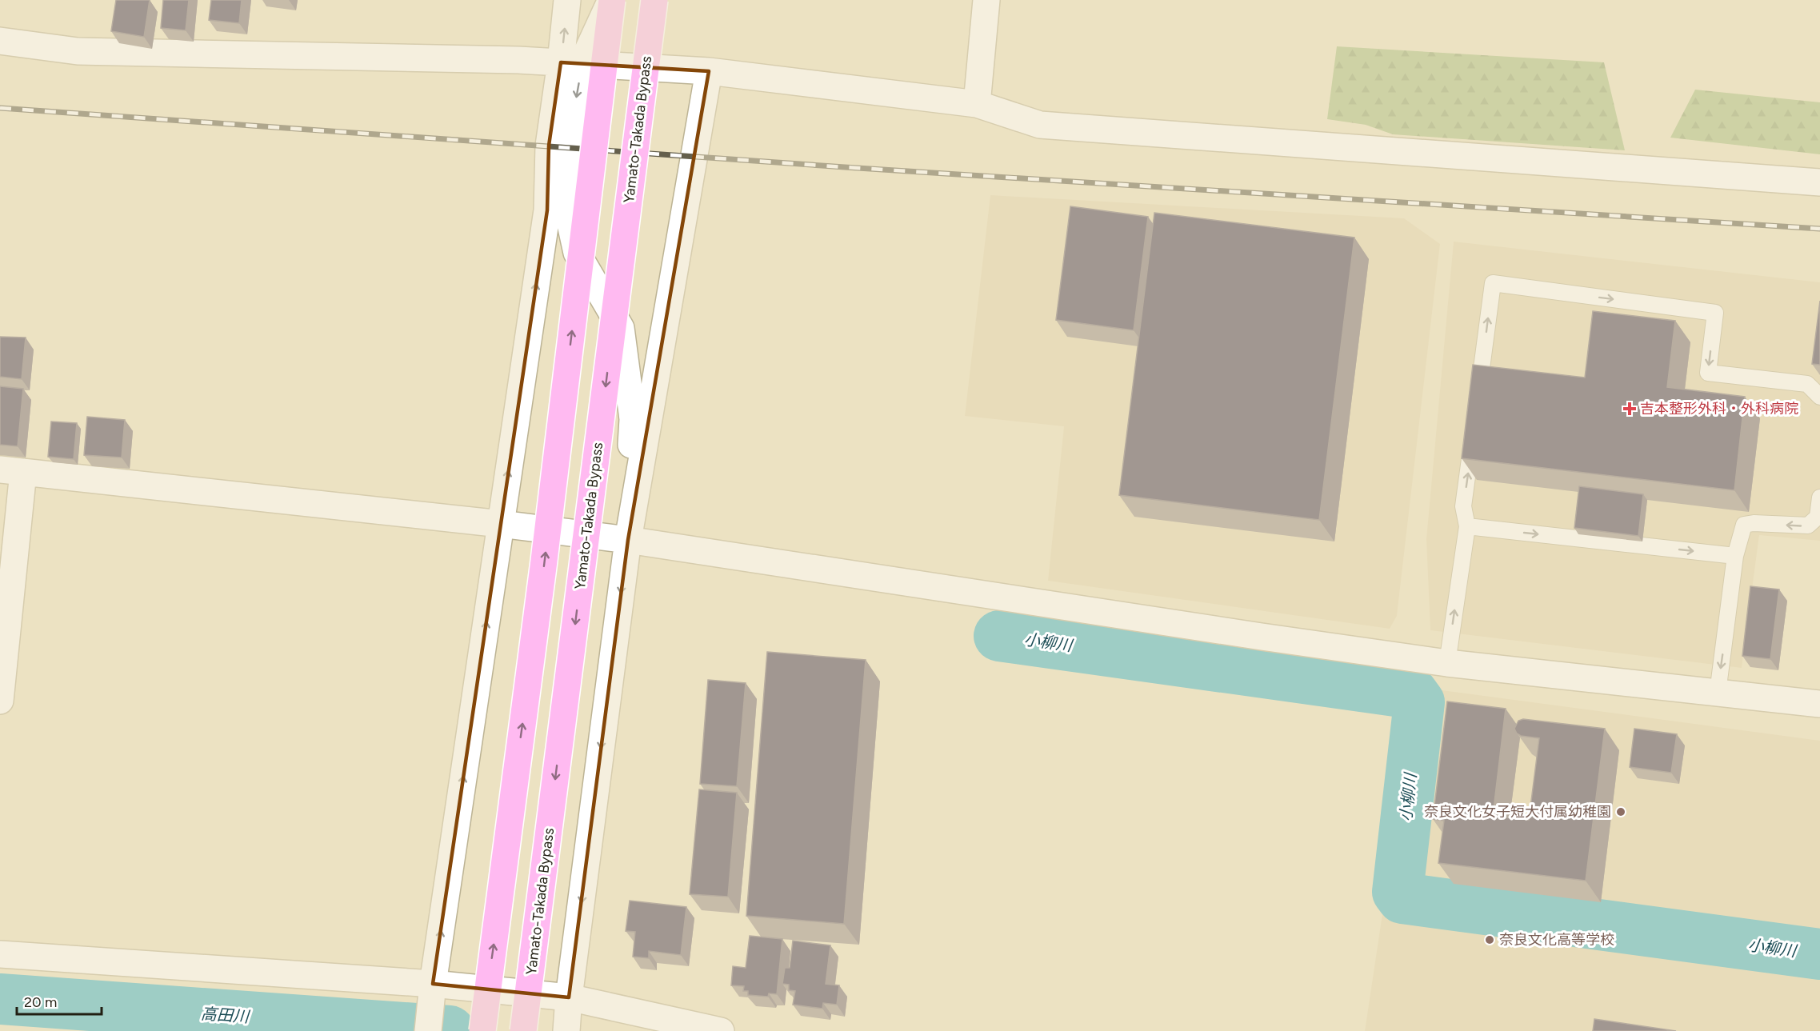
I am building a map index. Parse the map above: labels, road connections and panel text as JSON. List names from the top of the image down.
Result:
{
  "streets": {
    "highway": ["Yamato-Takada Bypass"]
  },
  "water": ["小柳川", "高田川"],
  "places": {
    "health": ["吉本整形外科・外科病院"],
    "other": ["奈良文化女子短大付属幼稚園", "奈良文化高等学校"]
  },
  "scale_bar": "20 m"
}
